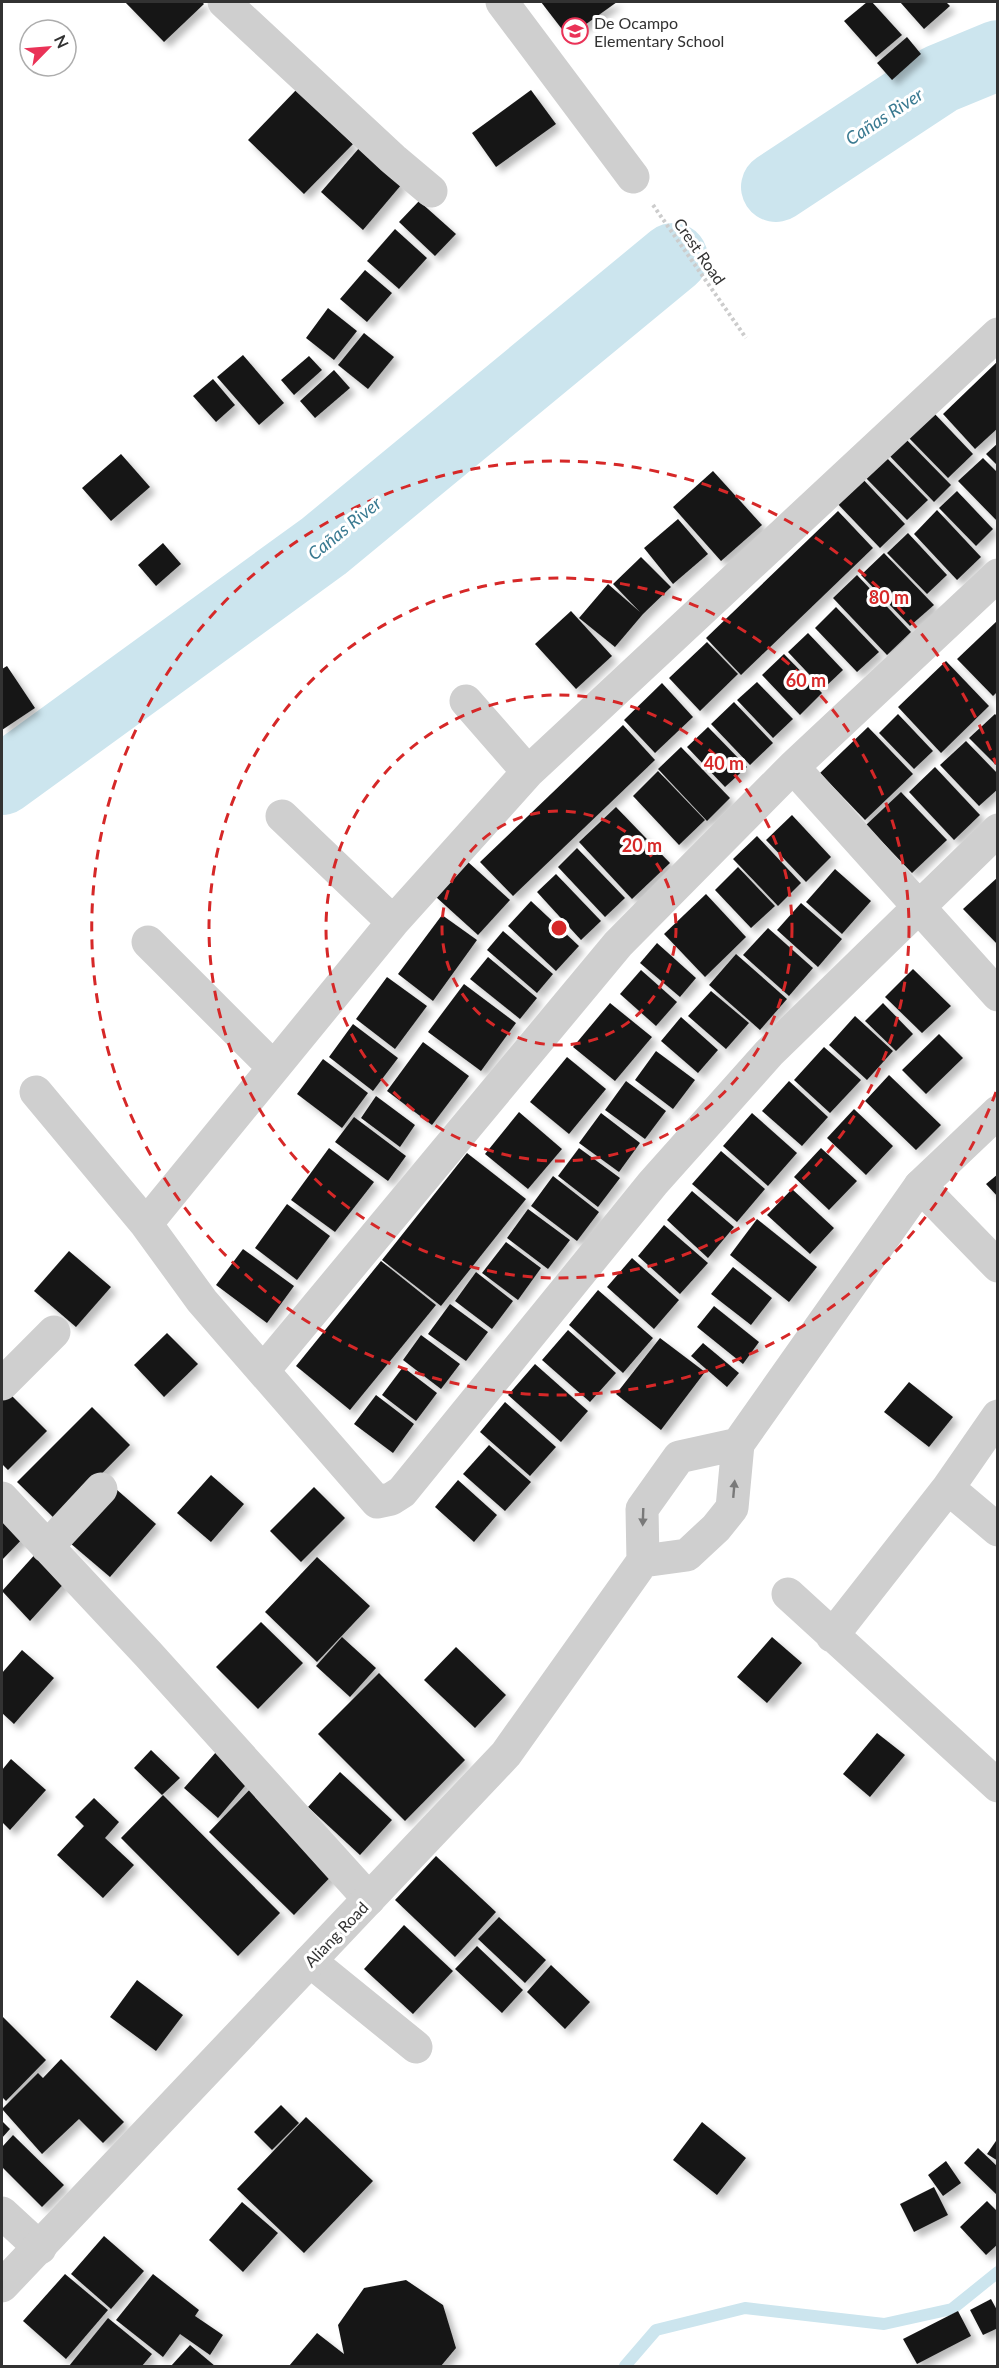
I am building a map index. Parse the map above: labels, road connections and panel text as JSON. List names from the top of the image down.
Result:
{
  "streets": {
    "street": ["Aliang Road"],
    "path": ["Crest Road"]
  },
  "water": ["Cañas River"],
  "places": {
    "school or university": ["De Ocampo Elementary School"]
  },
  "north": "top right",
  "rings": [
    "80 m",
    "60 m",
    "40 m",
    "20 m"
  ]
}
